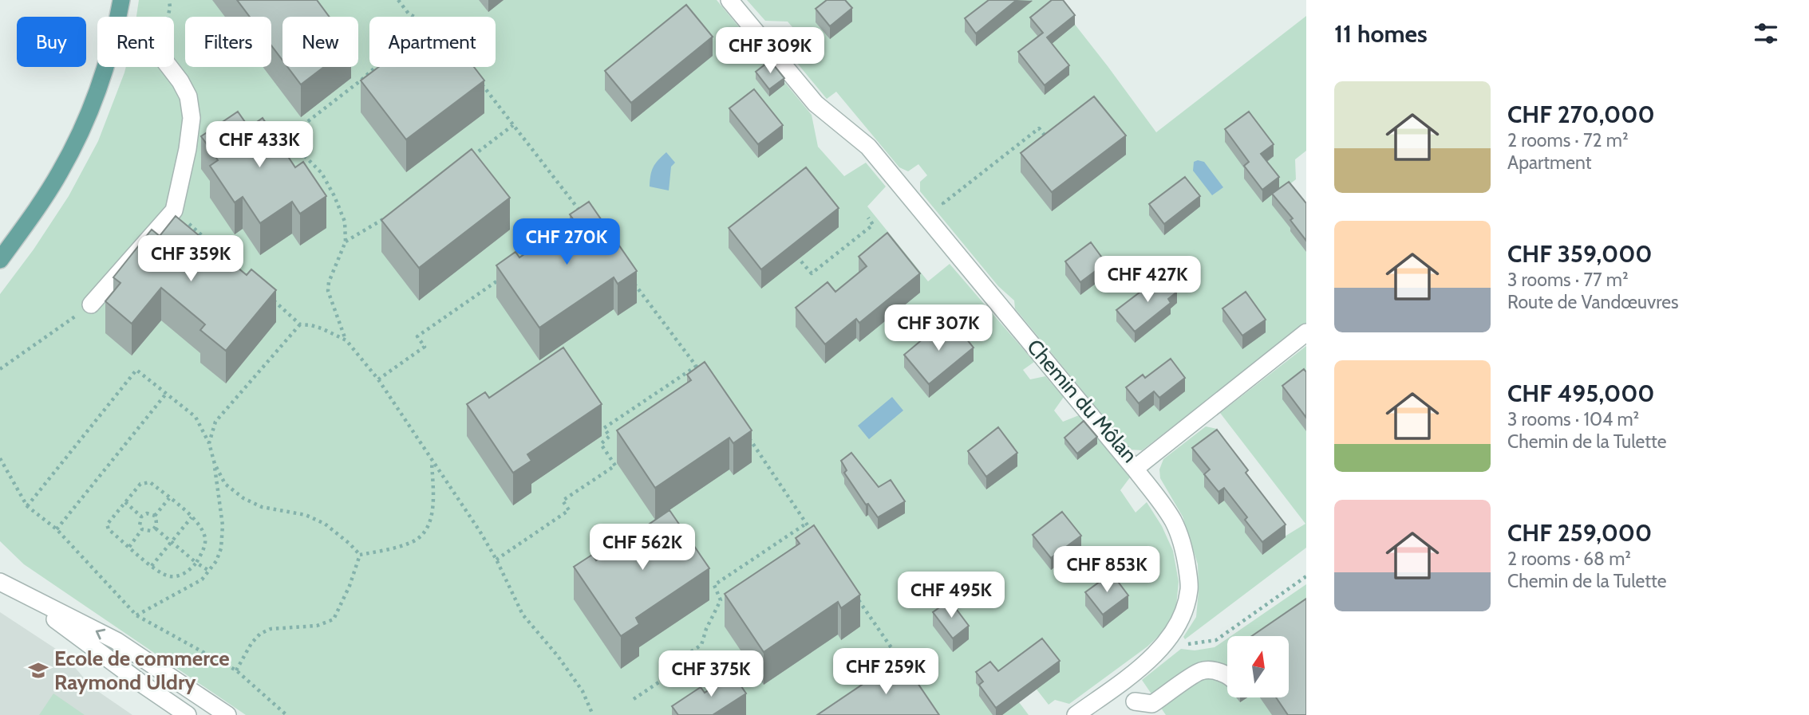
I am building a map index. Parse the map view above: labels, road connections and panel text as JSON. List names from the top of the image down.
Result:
{
  "streets": {
    "street": ["Chemin du Môlan"]
  },
  "places": {
    "school or university": ["Ecole de commerce Raymond Uldry"]
  },
  "north": "top",
  "page": {
    "heading": "11 homes",
    "chip": [
      "Buy",
      "Rent",
      "Filters",
      "New",
      "Apartment"
    ],
    "price": [
      "CHF 309K",
      "CHF 433K",
      "CHF 270K",
      "CHF 359K",
      "CHF 427K",
      "CHF 307K",
      "CHF 562K",
      "CHF 853K",
      "CHF 495K",
      "CHF 259K",
      "CHF 375K"
    ],
    "list": [
      {
        "name": "CHF 270,000",
        "note": "2 rooms · 72 m² · Apartment"
      },
      {
        "name": "CHF 359,000",
        "note": "3 rooms · 77 m² · Route de Vandœuvres"
      },
      {
        "name": "CHF 495,000",
        "note": "3 rooms · 104 m² · Chemin de la Tulette"
      },
      {
        "name": "CHF 259,000",
        "note": "2 rooms · 68 m² · Chemin de la Tulette"
      }
    ]
  }
}
